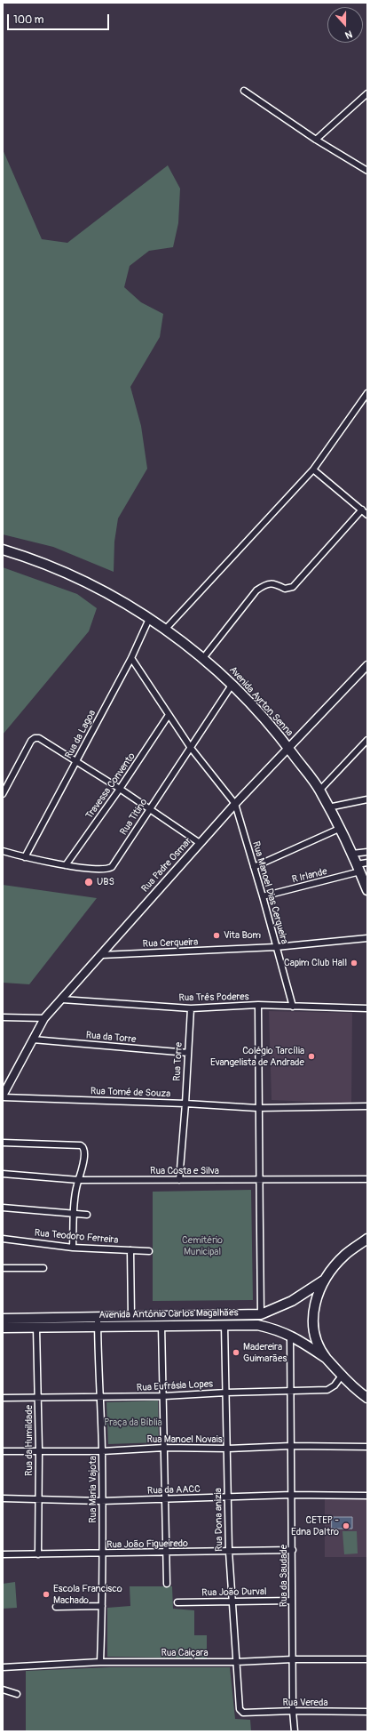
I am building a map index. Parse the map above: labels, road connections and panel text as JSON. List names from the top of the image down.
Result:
{
  "streets": {
    "main road": ["Avenida Ayrton Senna", "Avenida Antônio Carlos Magalhães"],
    "street": [
      "Rua da Lagoa",
      "Travessa Convento",
      "Rua Titino",
      "Rua Padre Osmar",
      "R Irlande",
      "Rua Manoel Dias Cerqueira",
      "Rua Cerqueira",
      "Rua Três Poderes",
      "Rua da Torre",
      "Rua Torre",
      "Rua Tomé de Souza",
      "Rua Costa e Silva",
      "Rua Teodoro Ferreira",
      "Rua Eufrásia Lopes",
      "Rua Manoel Novais",
      "Rua da Humildade",
      "Rua Maria Vajota",
      "Rua da AACC",
      "Rua Dona anizia",
      "Rua João Figueiredo",
      "Rua da Saudade",
      "Rua João Durval",
      "Rua Caiçara",
      "Rua Vereda"
    ]
  },
  "crossings": [
    ["Avenida Ayrton Senna", "Rua da Lagoa"],
    ["Avenida Ayrton Senna", "Rua Titino"],
    ["Avenida Ayrton Senna", "Rua Padre Osmar"],
    ["Avenida Ayrton Senna", "R Irlande"],
    ["Rua da Lagoa", "Rua Titino"],
    ["Travessa Convento", "Rua Titino"],
    ["Rua Padre Osmar", "Rua Manoel Dias Cerqueira"],
    ["Rua Padre Osmar", "Rua Cerqueira"],
    ["Rua Padre Osmar", "Rua Três Poderes"],
    ["Rua Padre Osmar", "Rua da Torre"],
    ["Rua Padre Osmar", "Rua Tomé de Souza"],
    ["R Irlande", "Rua Manoel Dias Cerqueira"],
    ["Rua Manoel Dias Cerqueira", "Rua Cerqueira"],
    ["Rua Manoel Dias Cerqueira", "Rua Três Poderes"],
    ["Rua Três Poderes", "Rua Torre"],
    ["Rua da Torre", "Rua Torre"],
    ["Rua Torre", "Rua Tomé de Souza"],
    ["Rua Torre", "Rua Costa e Silva"],
    ["Avenida Antônio Carlos Magalhães", "Rua da Humildade"],
    ["Avenida Antônio Carlos Magalhães", "Rua Maria Vajota"],
    ["Avenida Antônio Carlos Magalhães", "Rua Dona anizia"],
    ["Avenida Antônio Carlos Magalhães", "Rua da Saudade"],
    ["Rua Eufrásia Lopes", "Rua da Humildade"],
    ["Rua Eufrásia Lopes", "Rua Maria Vajota"],
    ["Rua Eufrásia Lopes", "Rua Dona anizia"],
    ["Rua Eufrásia Lopes", "Rua da Saudade"],
    ["Rua Manoel Novais", "Rua da Humildade"],
    ["Rua Manoel Novais", "Rua Maria Vajota"],
    ["Rua Manoel Novais", "Rua Dona anizia"],
    ["Rua Manoel Novais", "Rua da Saudade"],
    ["Rua da Humildade", "Rua da AACC"],
    ["Rua da Humildade", "Rua João Figueiredo"],
    ["Rua Maria Vajota", "Rua da AACC"],
    ["Rua Maria Vajota", "Rua João Figueiredo"],
    ["Rua Maria Vajota", "Rua Caiçara"],
    ["Rua da AACC", "Rua Dona anizia"],
    ["Rua da AACC", "Rua da Saudade"],
    ["Rua Dona anizia", "Rua João Figueiredo"],
    ["Rua Dona anizia", "Rua João Durval"],
    ["Rua Dona anizia", "Rua Caiçara"],
    ["Rua Dona anizia", "Rua Vereda"],
    ["Rua João Figueiredo", "Rua da Saudade"],
    ["Rua da Saudade", "Rua João Durval"],
    ["Rua da Saudade", "Rua Caiçara"],
    ["Rua da Saudade", "Rua Vereda"]
  ],
  "parks": ["Cemitério Municipal", "Praça da Bíblia"],
  "places": [
    "UBS",
    "Vita Bom",
    "Capim Club Hall",
    "Colégio Tarcília Evangelista de Andrade",
    "Madereira Guimarães",
    "CETEP - Edna DaItro",
    "Escola Francisco Machado"
  ],
  "scale_bar": "100 m",
  "north": "bottom"
}
